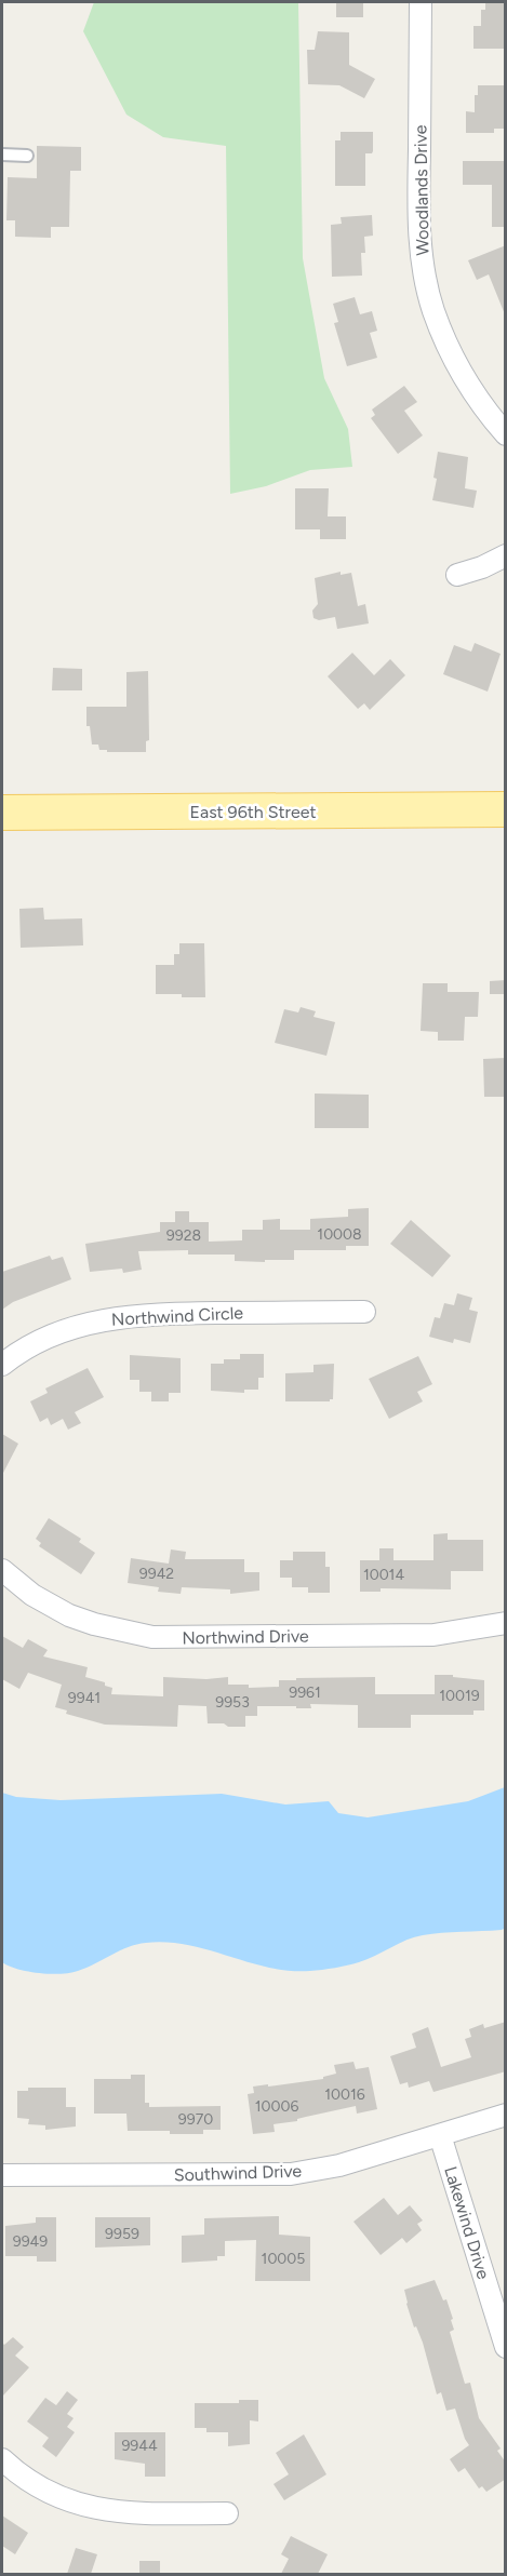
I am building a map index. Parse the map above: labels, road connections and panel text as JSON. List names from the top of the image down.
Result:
{
  "streets": {
    "main road": ["East 96th Street"],
    "street": [
      "Woodlands Drive",
      "Northwind Circle",
      "Northwind Drive",
      "Southwind Drive",
      "Lakewind Drive"
    ]
  },
  "crossings": [
    ["Southwind Drive", "Lakewind Drive"]
  ],
  "house_numbers": [
    "10008",
    "9928",
    "9942",
    "10014",
    "9961",
    "10019",
    "9941",
    "9953",
    "10016",
    "10006",
    "9970",
    "9959",
    "9949",
    "10005",
    "9944"
  ]
}
